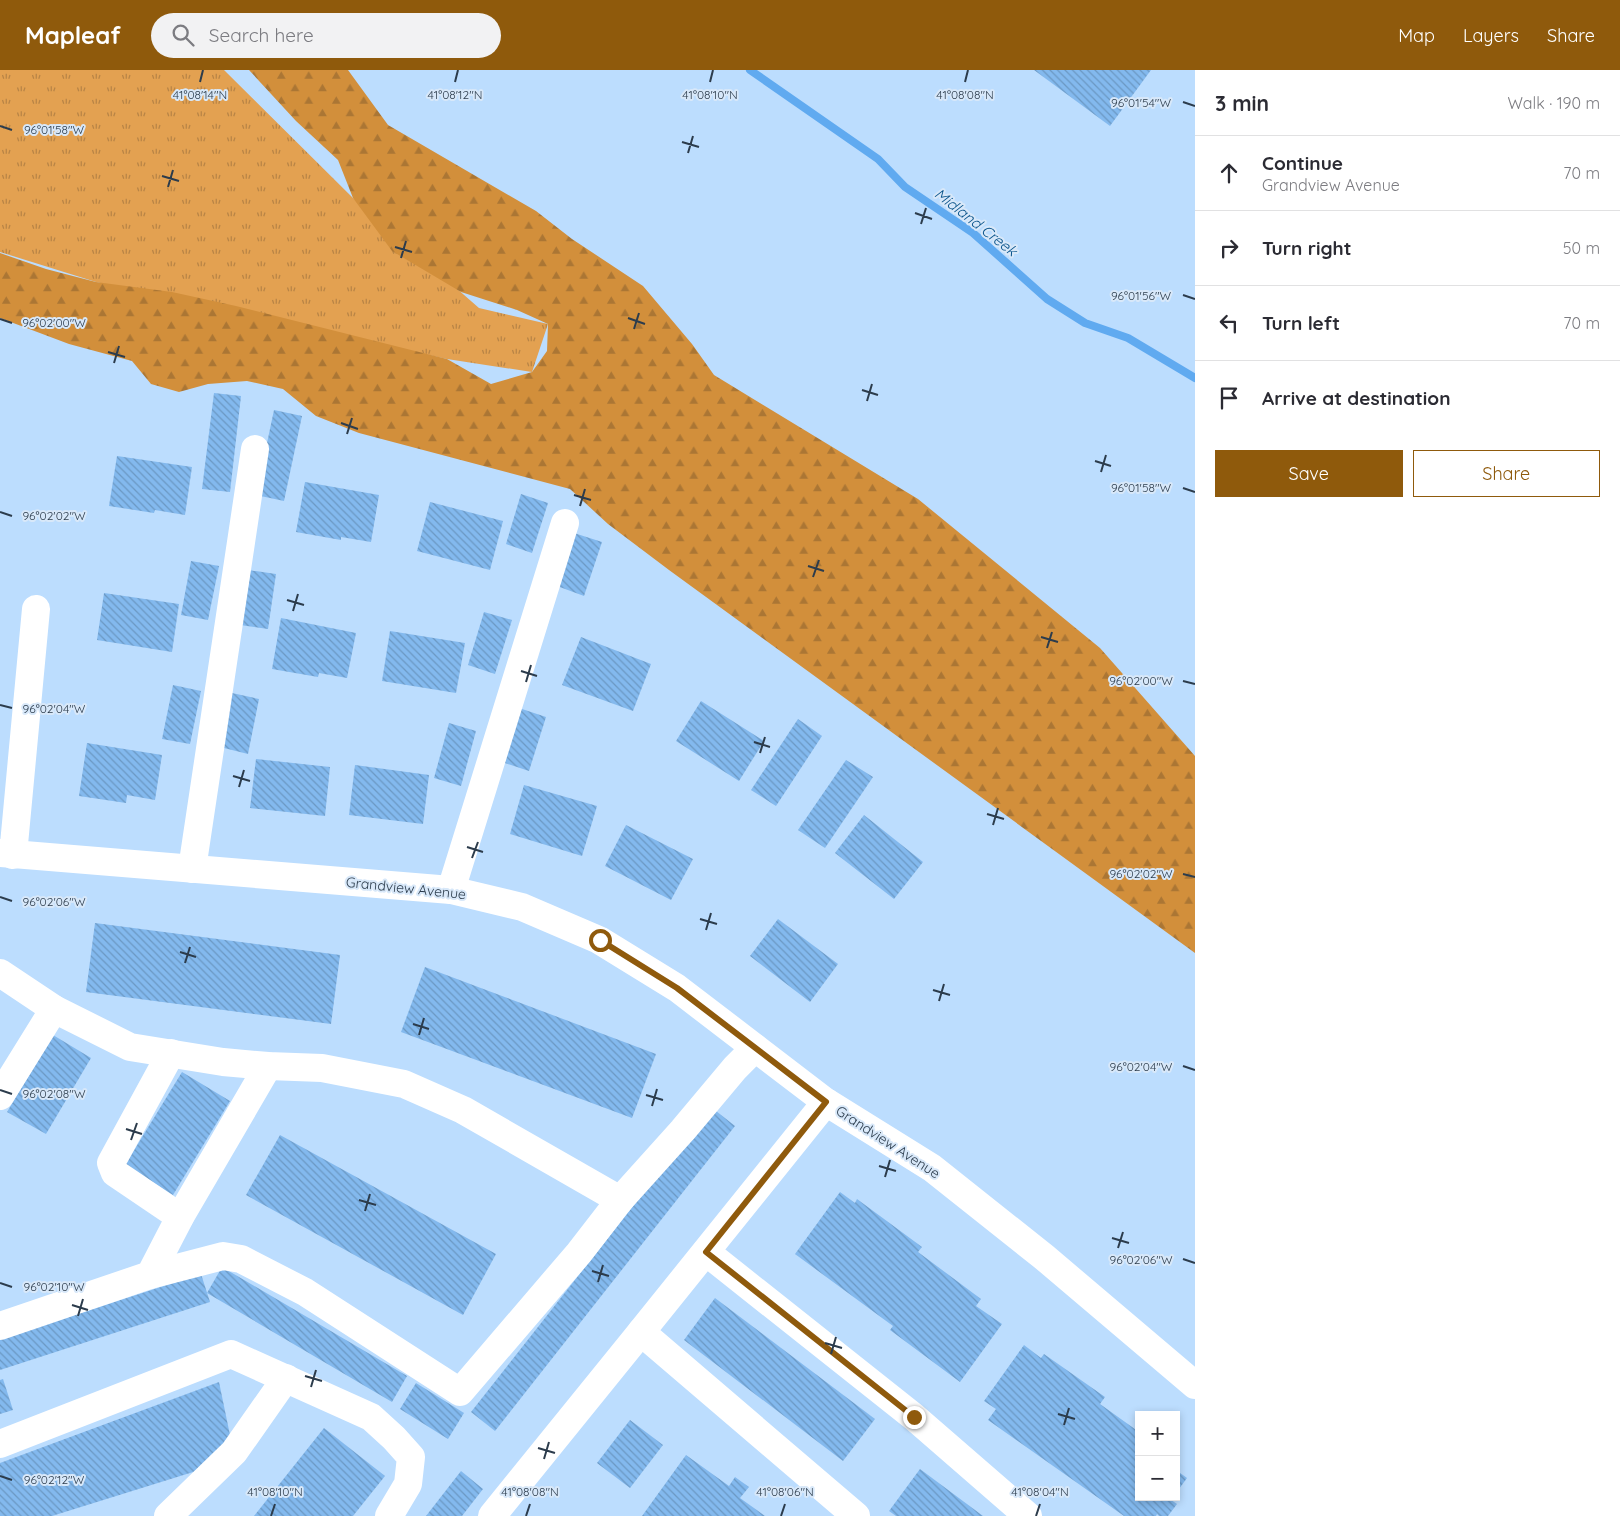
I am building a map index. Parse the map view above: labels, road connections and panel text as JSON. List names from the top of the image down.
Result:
{
  "streets": {
    "street": ["Grandview Avenue"]
  },
  "water": ["Midland Creek"],
  "page": {
    "header": "Mapleaf",
    "search": "Search here",
    "nav": ["Map", "Layers", "Share"],
    "heading": ["3 min", "Walk · 190 m"],
    "list": [
      ["Continue", "Grandview Avenue", "70 m"],
      ["Turn right", "50 m"],
      ["Turn left", "70 m"],
      "Arrive at destination"
    ],
    "buttons": ["Save", "Share"],
    "map_buttons": ["+", "−"]
  },
  "coordinates": [
    "41°08'14\"N",
    "41°08'12\"N",
    "41°08'10\"N",
    "41°08'08\"N",
    "96°01'54\"W",
    "96°01'58\"W",
    "96°01'56\"W",
    "96°02'00\"W",
    "96°02'02\"W",
    "96°02'04\"W",
    "96°02'06\"W",
    "96°02'08\"W",
    "96°02'10\"W",
    "96°02'12\"W",
    "41°08'06\"N",
    "41°08'04\"N"
  ]
}
